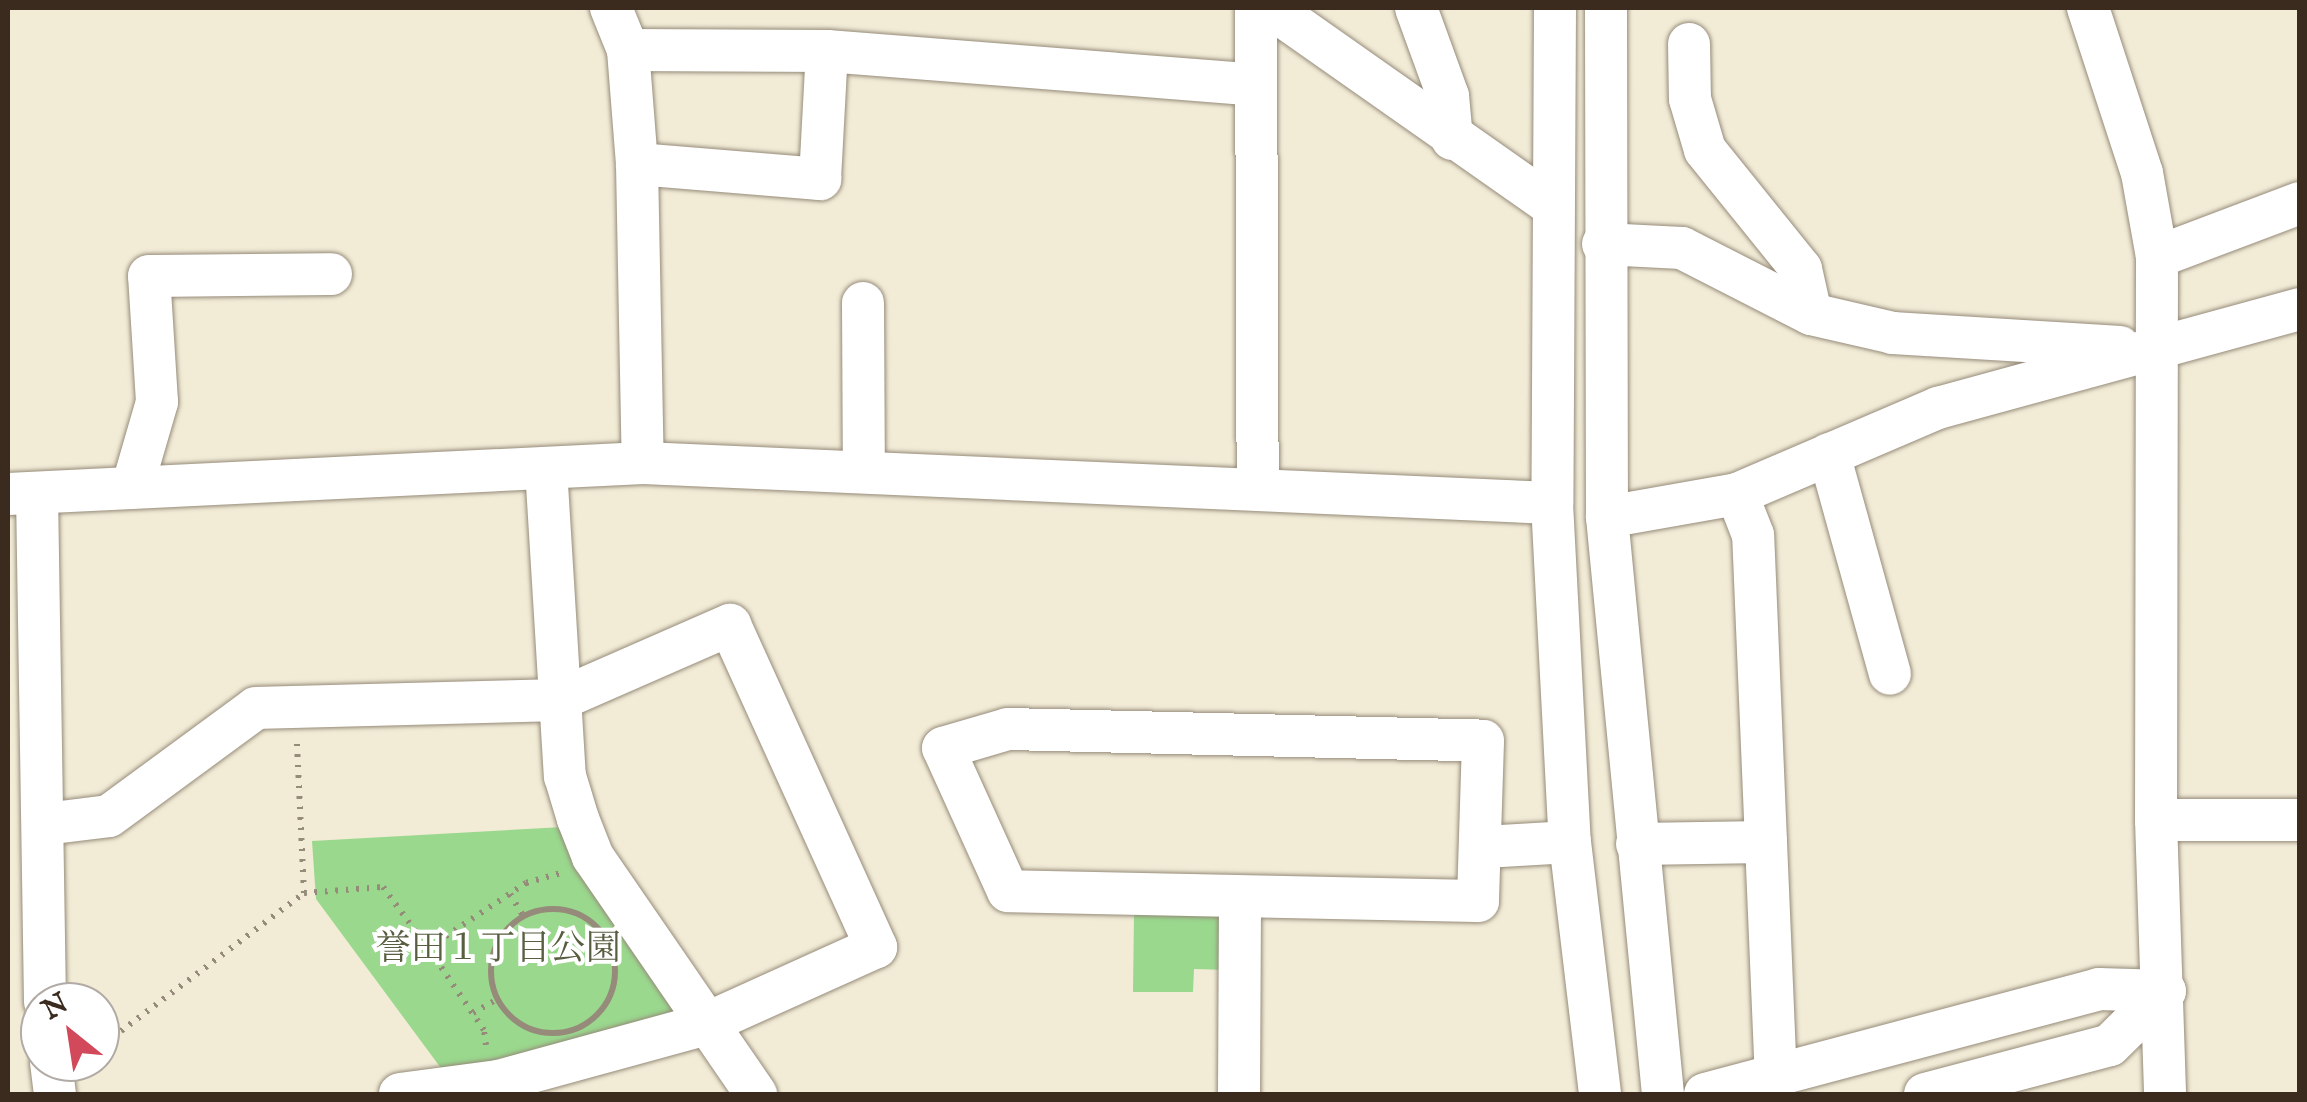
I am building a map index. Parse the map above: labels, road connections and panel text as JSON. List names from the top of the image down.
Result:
{
  "parks": ["誉田１丁目公園"],
  "north": "top left"
}
